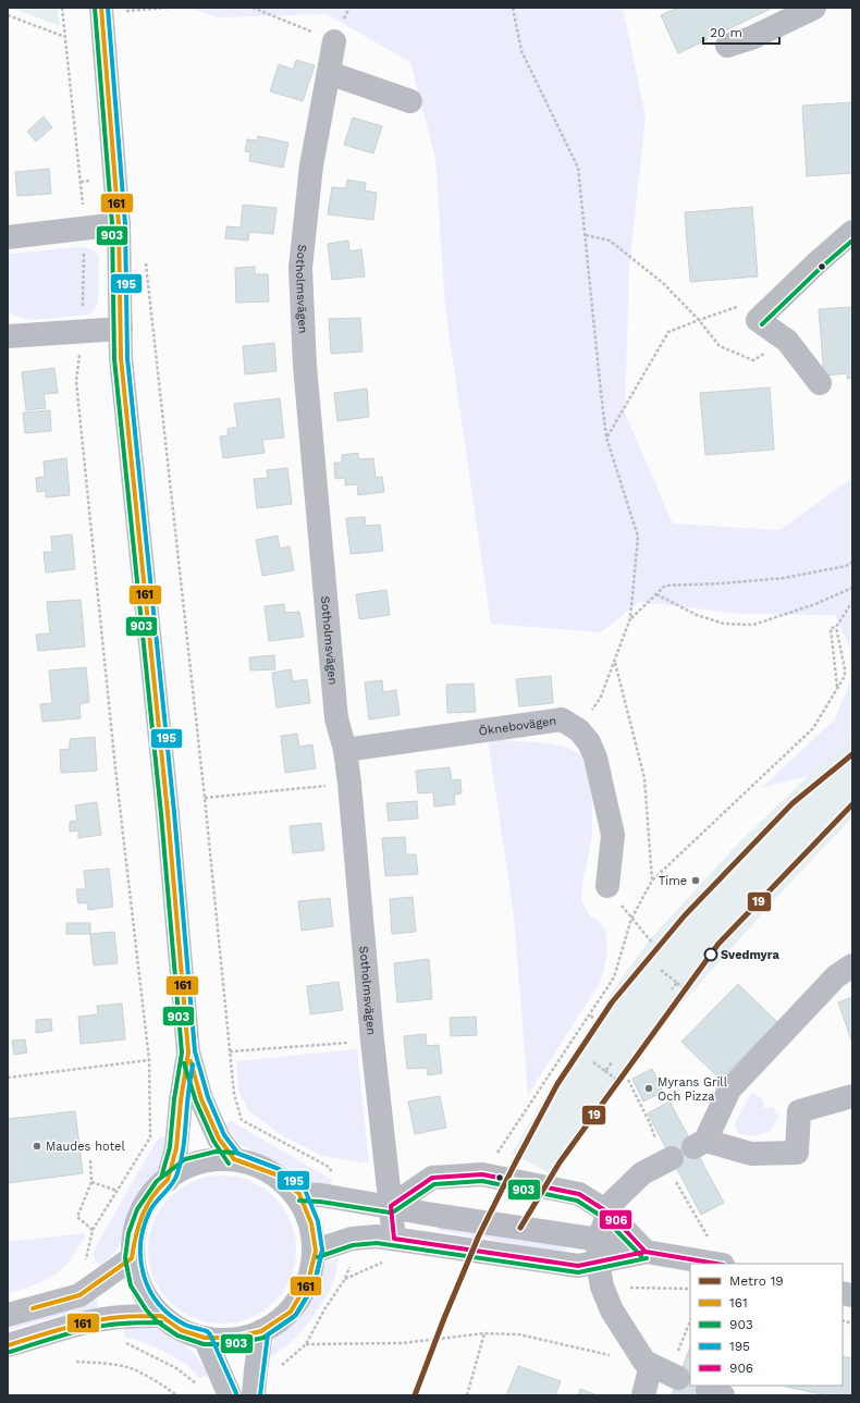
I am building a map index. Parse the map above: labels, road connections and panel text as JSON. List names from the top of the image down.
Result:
{
  "streets": {
    "street": ["Sotholmsvägen", "Öknebovägen"]
  },
  "crossings": [
    ["Sotholmsvägen", "Öknebovägen"]
  ],
  "places": [
    "Time",
    "Svedmyra",
    "Myrans Grill Och Pizza",
    "Maudes hotel"
  ],
  "lines": [
    "transit line 161",
    "transit line 903",
    "transit line 195",
    "metro line 19",
    "transit line 906"
  ],
  "legend": [
    "Metro 19",
    "161",
    "903",
    "195",
    "906"
  ],
  "scale_bar": "20 m"
}
